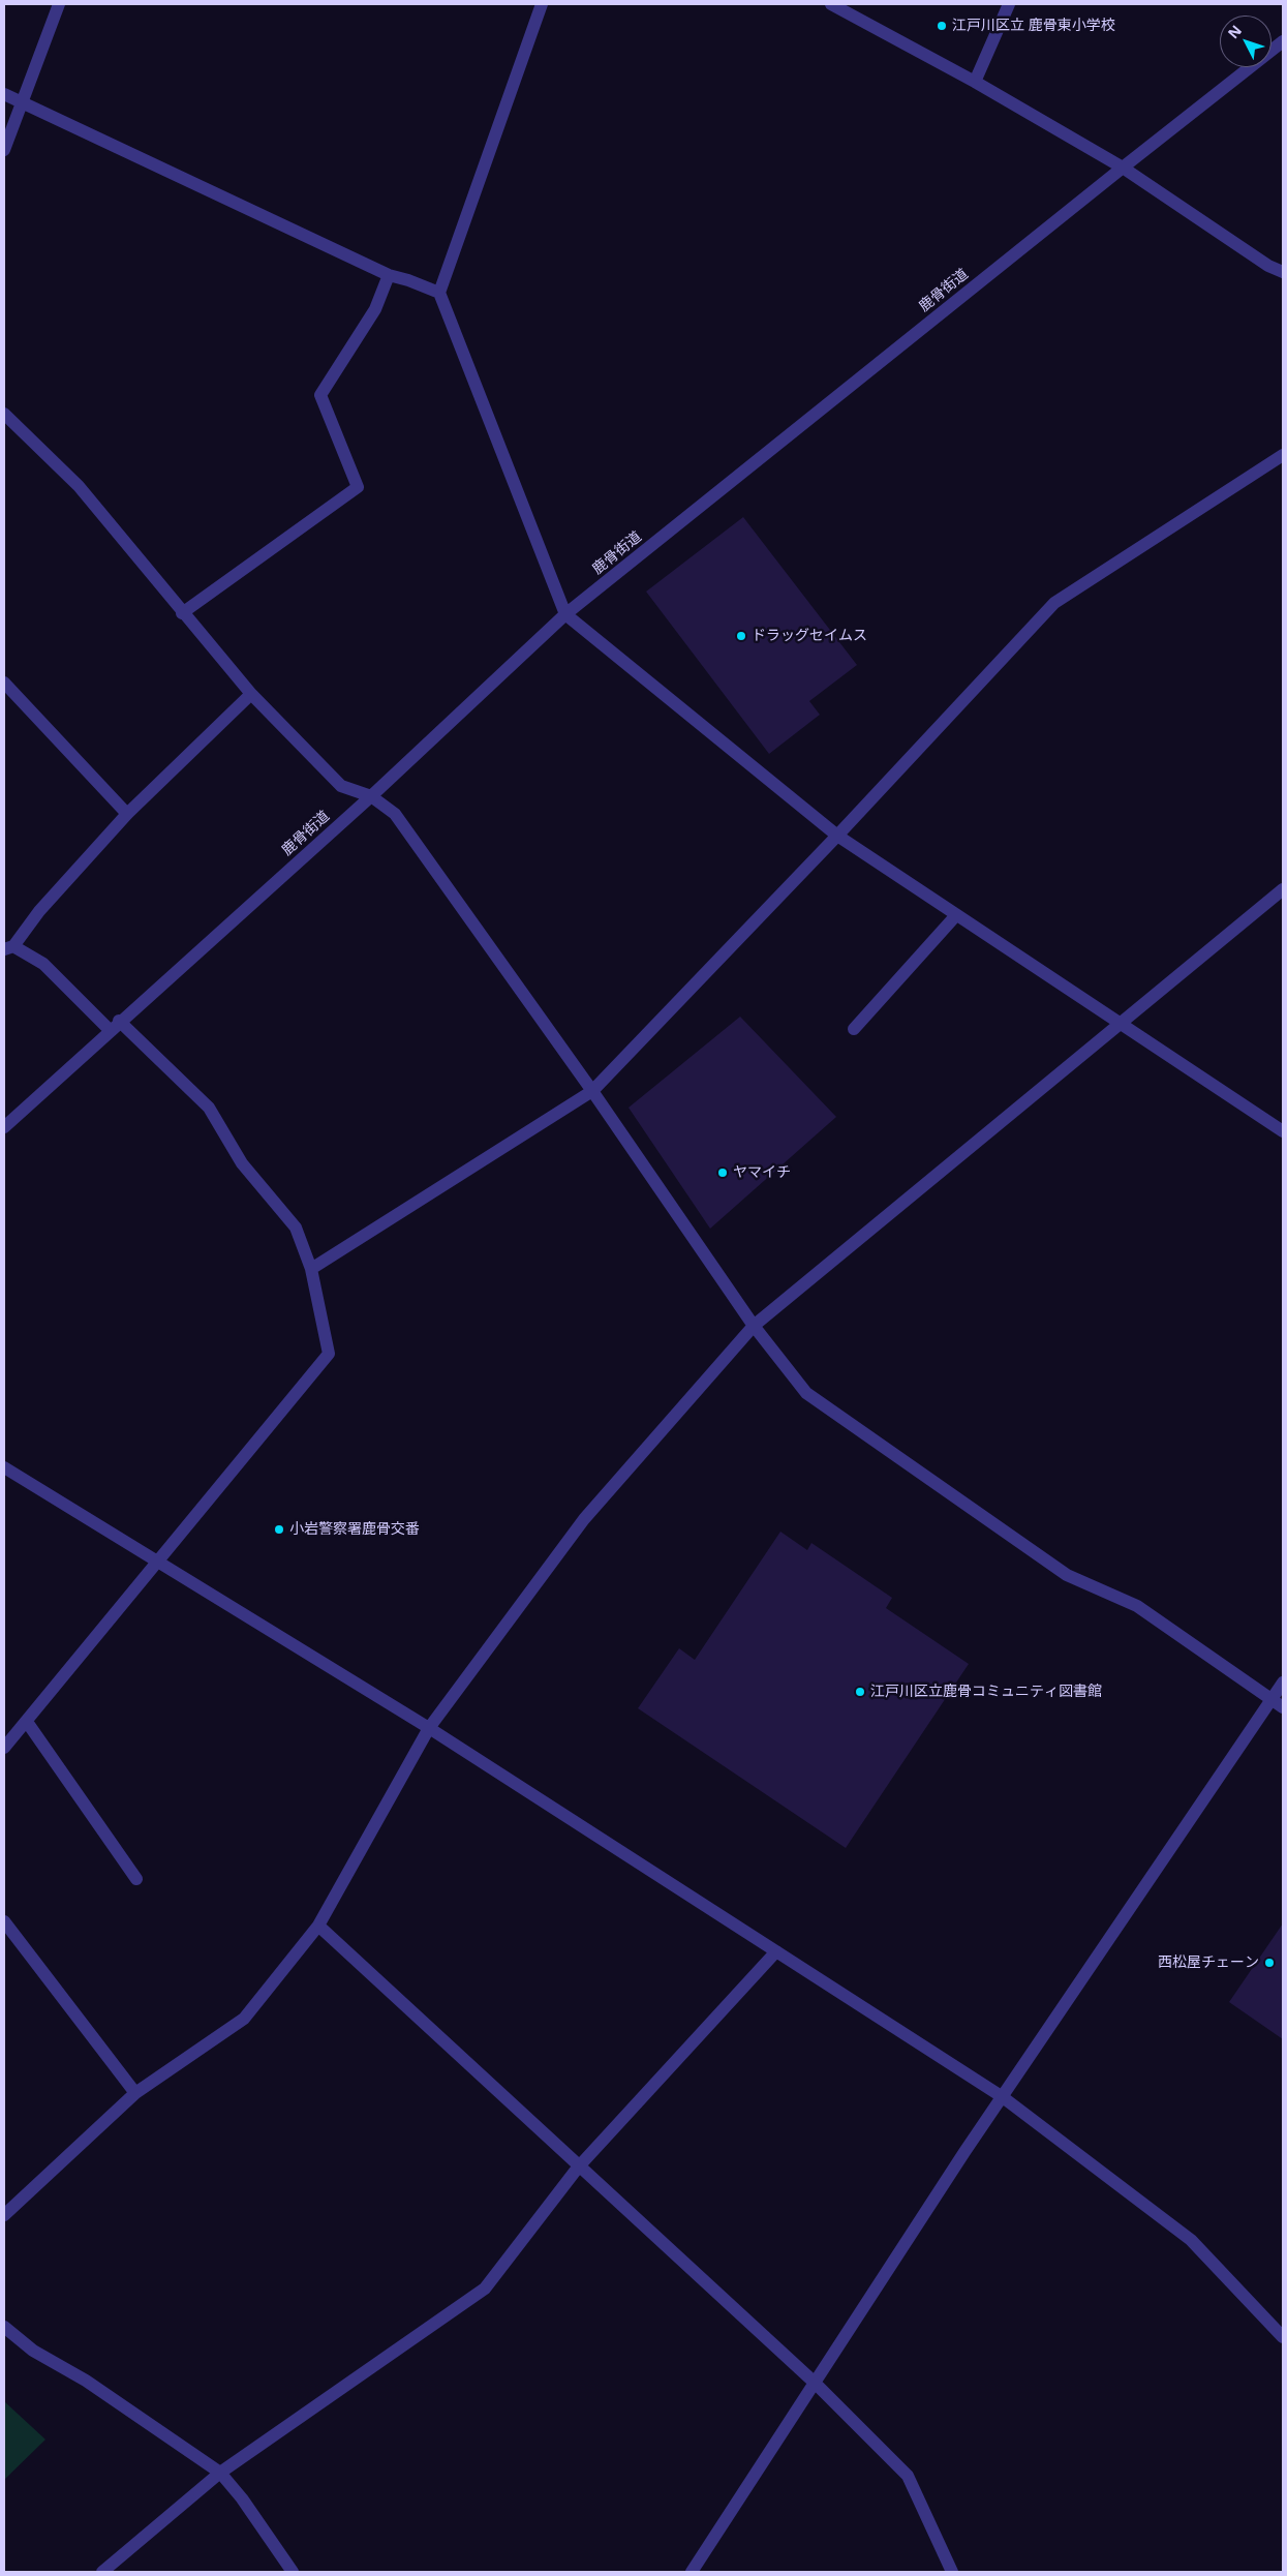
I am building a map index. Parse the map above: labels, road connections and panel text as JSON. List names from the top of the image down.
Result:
{
  "streets": {
    "street": ["鹿骨街道"]
  },
  "places": [
    "江戸川区立 鹿骨東小学校",
    "ドラッグセイムス",
    "ヤマイチ",
    "小岩警察署鹿骨交番",
    "江戸川区立鹿骨コミュニティ図書館",
    "西松屋チェーン"
  ],
  "north": "top left"
}
